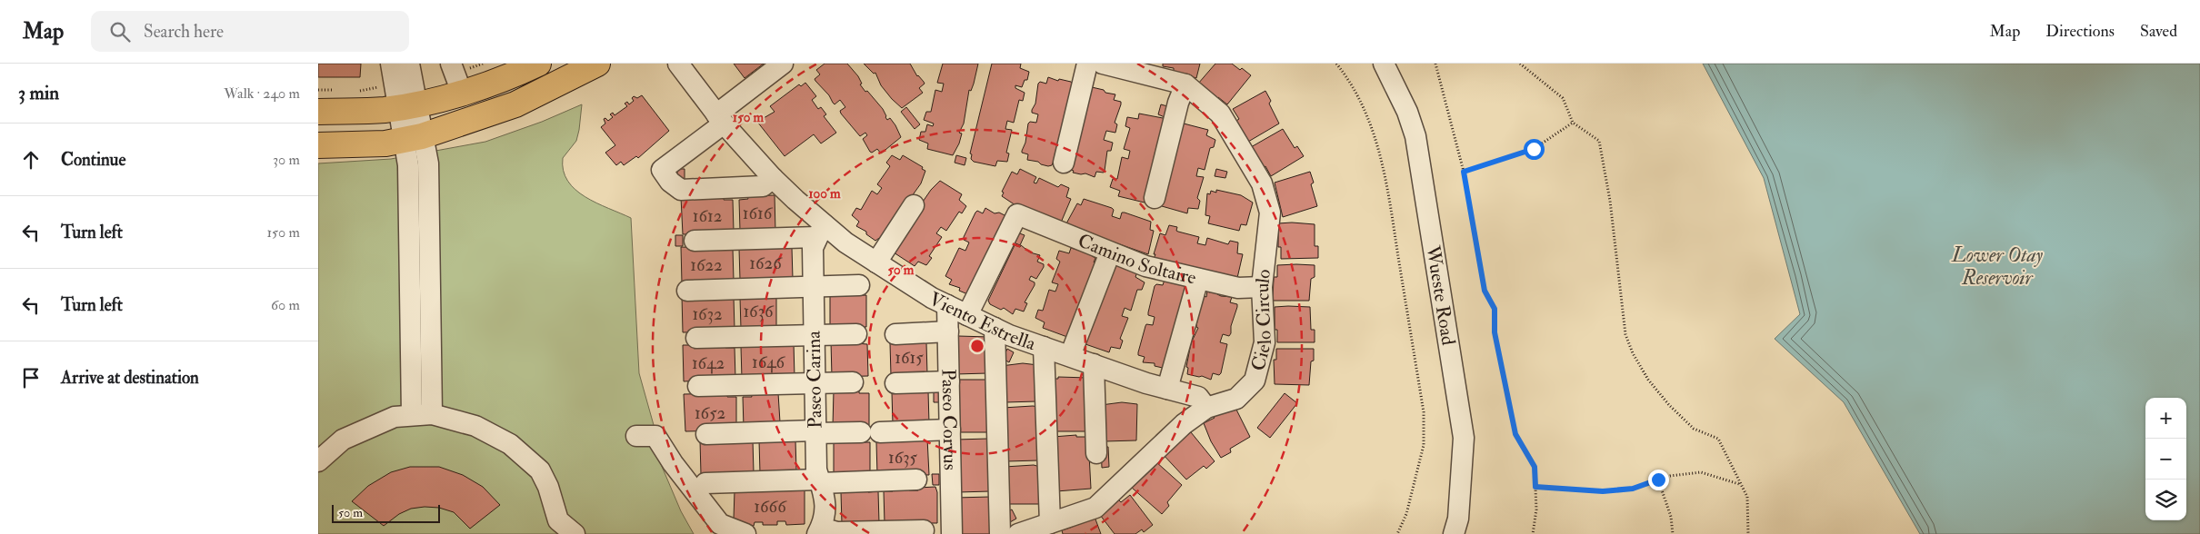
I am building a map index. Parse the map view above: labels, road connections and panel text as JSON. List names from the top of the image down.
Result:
{
  "streets": {
    "street": [
      "Camino Soltaire",
      "Wueste Road",
      "Viento Estrella",
      "Cielo Circulo",
      "Paseo Carina",
      "Paseo Corvus"
    ]
  },
  "crossings": [
    ["Camino Soltaire", "Viento Estrella"],
    ["Camino Soltaire", "Cielo Circulo"],
    ["Viento Estrella", "Cielo Circulo"],
    ["Viento Estrella", "Paseo Carina"],
    ["Viento Estrella", "Paseo Corvus"]
  ],
  "water": ["Lower Otay Reservoir"],
  "house_numbers": [
    "1616",
    "1612",
    "1626",
    "1622",
    "1636",
    "1632",
    "1615",
    "1646",
    "1642",
    "1652",
    "1635",
    "1666"
  ],
  "scale_bar": "50 m",
  "page": {
    "header": "Map",
    "search": "Search here",
    "nav": ["Map", "Directions", "Saved"],
    "heading": ["3 min", "Walk · 240 m"],
    "list": [
      ["Continue", "30 m"],
      ["Turn left", "150 m"],
      ["Turn left", "60 m"],
      "Arrive at destination"
    ],
    "map_buttons": ["+", "−"],
    "scale": "50 m"
  },
  "rings": ["150 m", "100 m", "50 m"]
}
